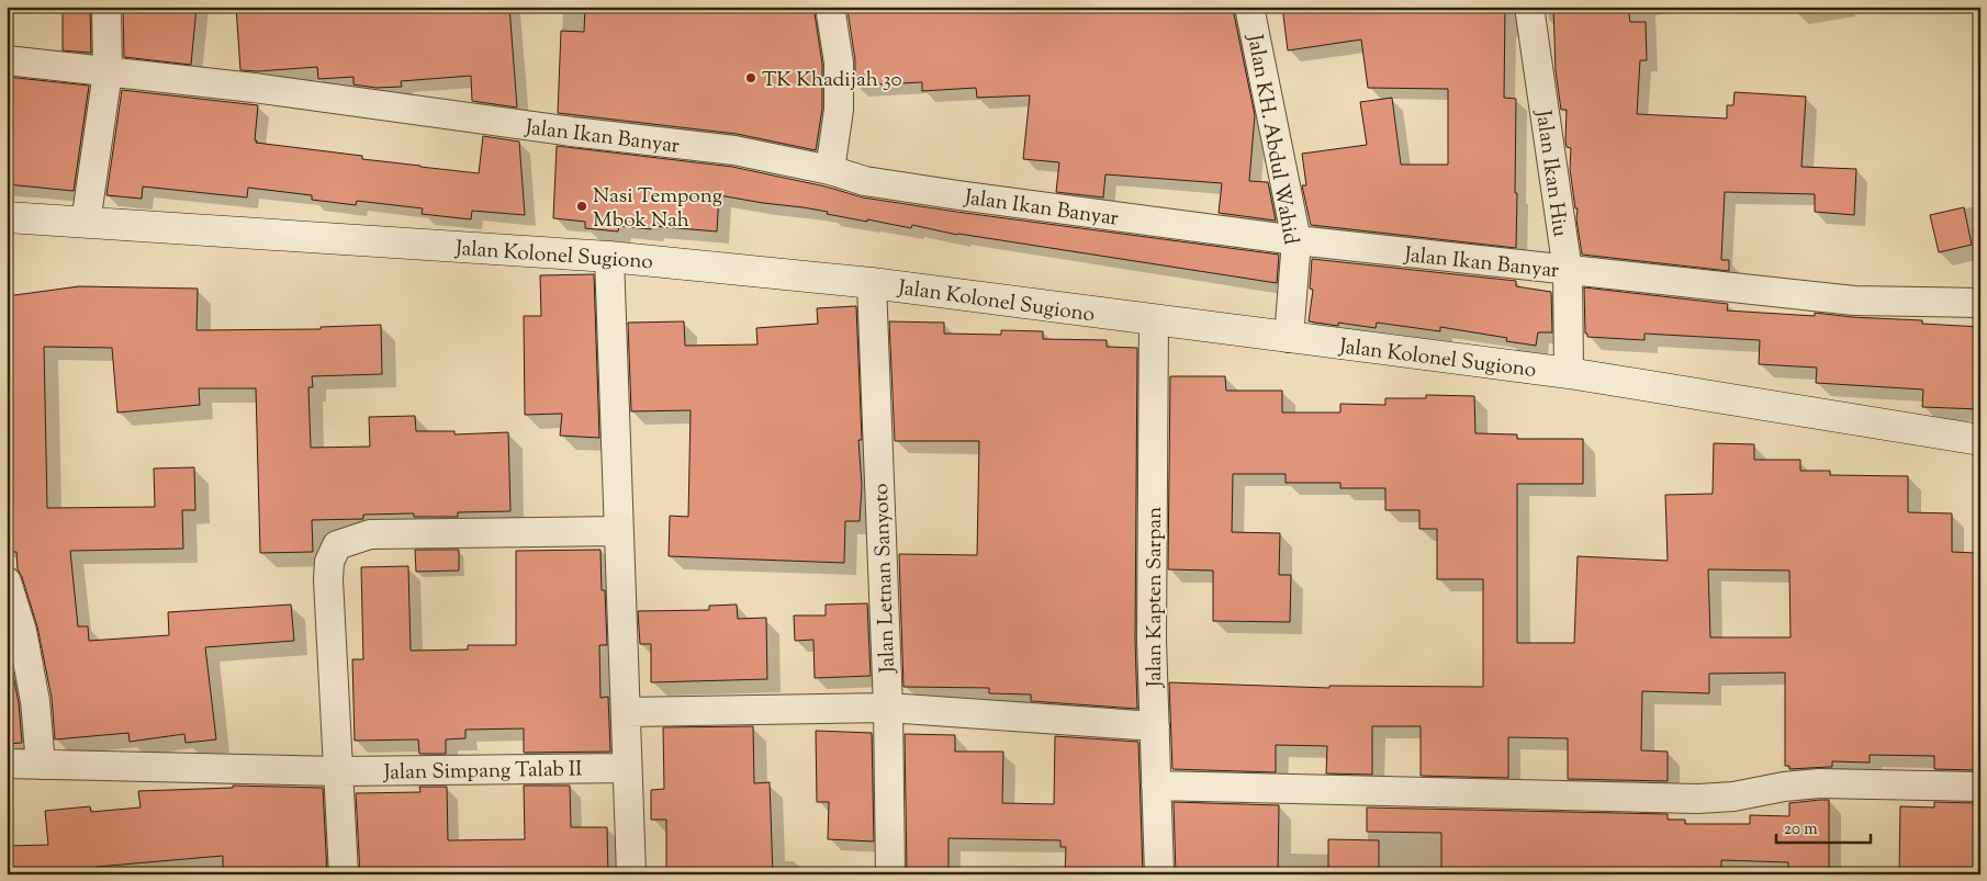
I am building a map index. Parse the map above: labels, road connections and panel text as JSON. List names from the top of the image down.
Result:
{
  "streets": {
    "main road": ["Jalan Kolonel Sugiono"],
    "street": [
      "Jalan Ikan Banyar",
      "Jalan KH. Abdul Wahid",
      "Jalan Ikan Hiu",
      "Jalan Letnan Sanyoto",
      "Jalan Kapten Sarpan",
      "Jalan Simpang Talab II"
    ]
  },
  "crossings": [
    ["Jalan Ikan Banyar", "Jalan KH. Abdul Wahid"],
    ["Jalan Ikan Banyar", "Jalan Ikan Hiu"],
    ["Jalan KH. Abdul Wahid", "Jalan Kolonel Sugiono"],
    ["Jalan Ikan Hiu", "Jalan Kolonel Sugiono"],
    ["Jalan Kolonel Sugiono", "Jalan Letnan Sanyoto"],
    ["Jalan Kolonel Sugiono", "Jalan Kapten Sarpan"]
  ],
  "places": ["TK Khadijah 30", "Nasi Tempong Mbok Nah"],
  "scale_bar": "20 m"
}
